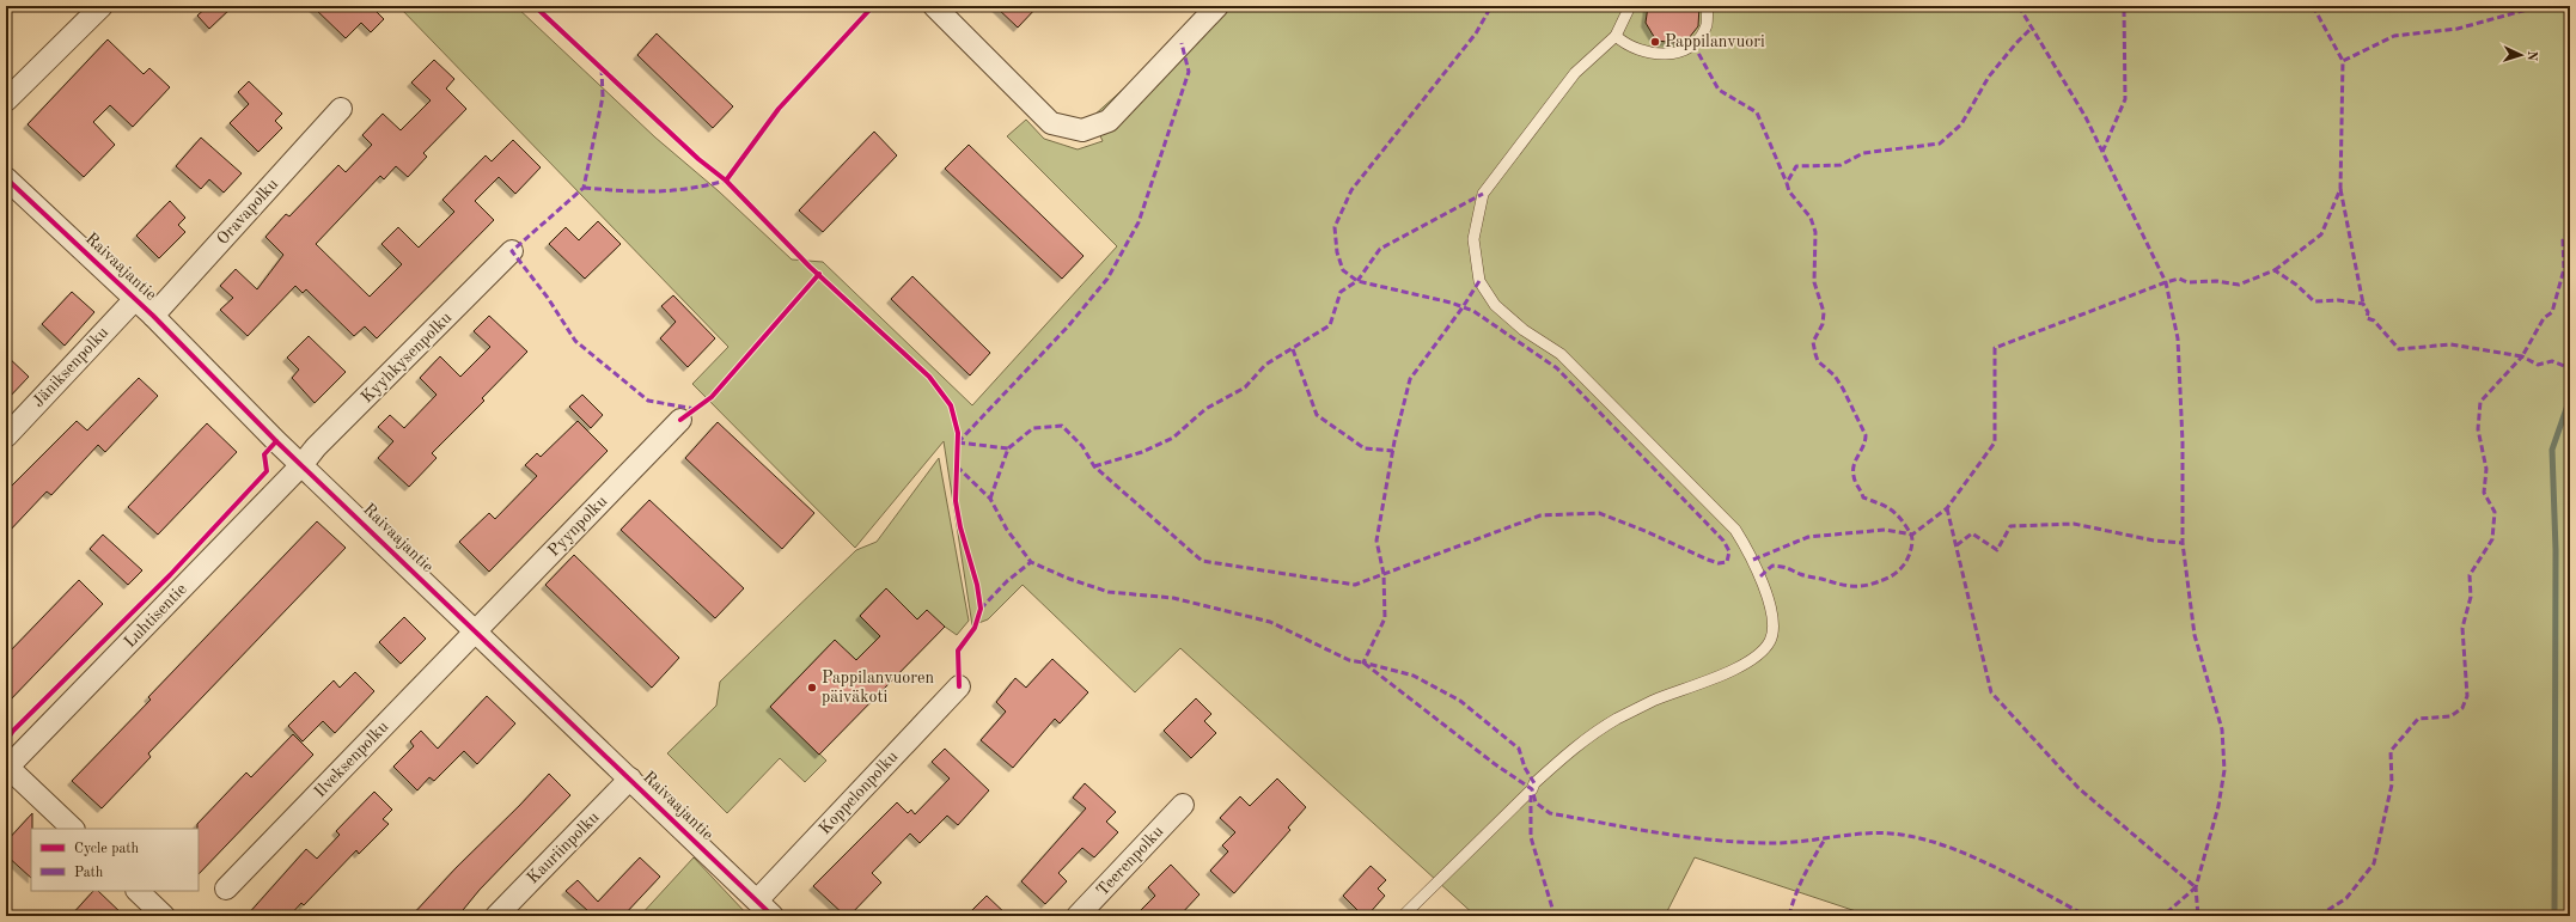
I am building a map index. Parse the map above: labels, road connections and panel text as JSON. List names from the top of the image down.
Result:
{
  "streets": {
    "street": [
      "Oravapolku",
      "Raivaajantie",
      "Kyyhkysenpolku",
      "Jäniksenpolku",
      "Pyynpolku",
      "Luhtisentie",
      "Ilveksenpolku",
      "Koppelonpolku",
      "Kauriinpolku",
      "Teerenpolku"
    ]
  },
  "crossings": [
    ["Oravapolku", "Raivaajantie"],
    ["Raivaajantie", "Kyyhkysenpolku"],
    ["Raivaajantie", "Jäniksenpolku"],
    ["Raivaajantie", "Pyynpolku"],
    ["Raivaajantie", "Luhtisentie"],
    ["Raivaajantie", "Ilveksenpolku"],
    ["Raivaajantie", "Koppelonpolku"],
    ["Raivaajantie", "Kauriinpolku"],
    ["Kyyhkysenpolku", "Luhtisentie"],
    ["Pyynpolku", "Ilveksenpolku"]
  ],
  "places": ["Pappilanvuori", "Pappilanvuoren päiväkoti"],
  "legend": ["Cycle path", "Path"],
  "north": "right"
}
